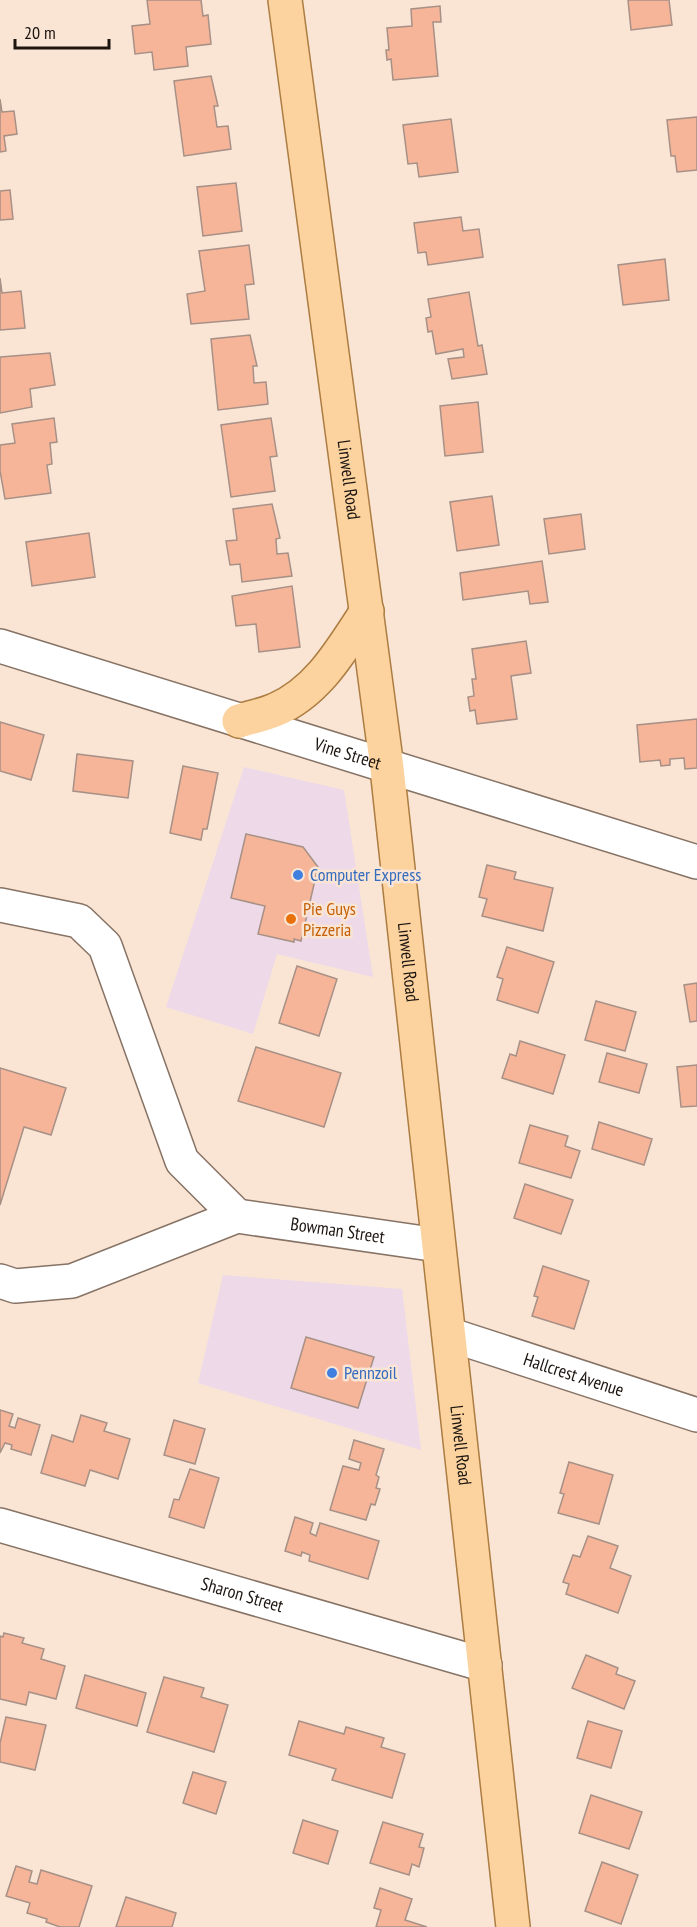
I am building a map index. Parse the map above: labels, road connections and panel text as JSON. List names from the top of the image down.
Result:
{
  "streets": {
    "main road": ["Linwell Road"],
    "street": [
      "Vine Street",
      "Bowman Street",
      "Hallcrest Avenue",
      "Sharon Street"
    ]
  },
  "crossings": [
    ["Linwell Road", "Vine Street"],
    ["Linwell Road", "Bowman Street"],
    ["Linwell Road", "Hallcrest Avenue"],
    ["Linwell Road", "Sharon Street"]
  ],
  "places": ["Computer Express", "Pie Guys Pizzeria", "Pennzoil"],
  "scale_bar": "20 m"
}
